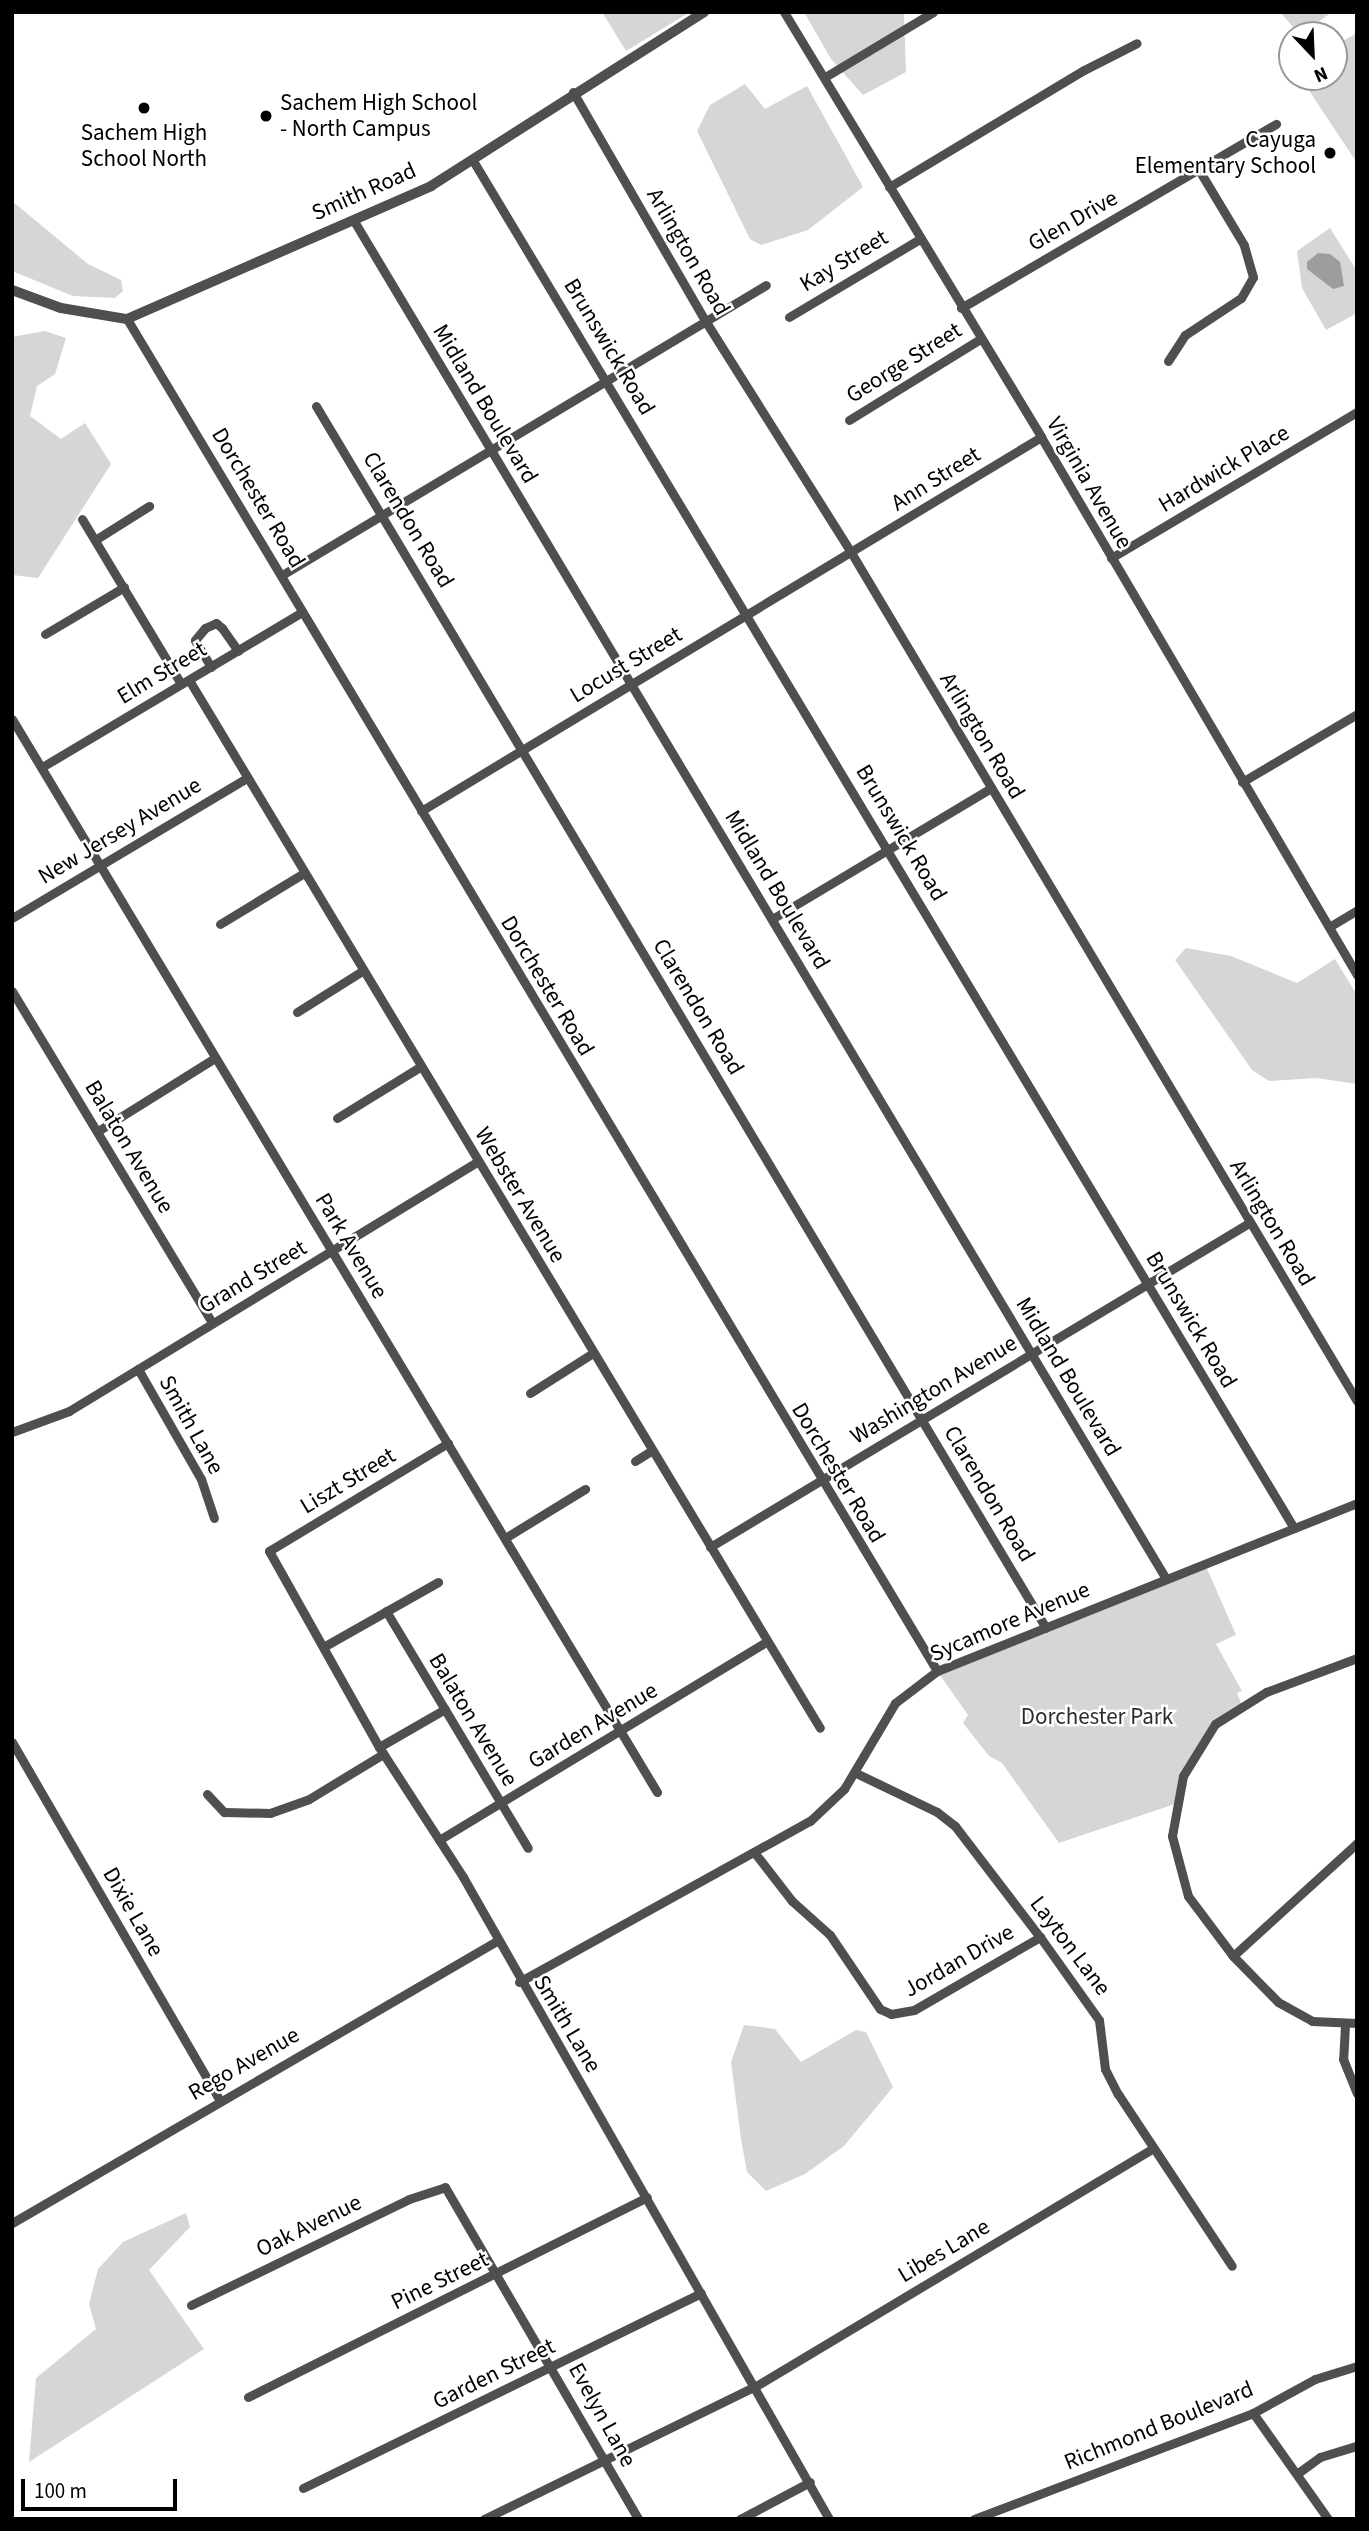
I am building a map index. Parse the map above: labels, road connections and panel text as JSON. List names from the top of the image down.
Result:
{
  "streets": {
    "street": [
      "Smith Road",
      "Glen Drive",
      "Arlington Road",
      "Kay Street",
      "Brunswick Road",
      "George Street",
      "Midland Boulevard",
      "Hardwick Place",
      "Ann Street",
      "Virginia Avenue",
      "Dorchester Road",
      "Clarendon Road",
      "Locust Street",
      "Elm Street",
      "New Jersey Avenue",
      "Balaton Avenue",
      "Webster Avenue",
      "Park Avenue",
      "Grand Street",
      "Washington Avenue",
      "Smith Lane",
      "Liszt Street",
      "Sycamore Avenue",
      "Garden Avenue",
      "Dixie Lane",
      "Layton Lane",
      "Jordan Drive",
      "Rego Avenue",
      "Oak Avenue",
      "Libes Lane",
      "Pine Street",
      "Garden Street",
      "Evelyn Lane",
      "Richmond Boulevard"
    ]
  },
  "crossings": [
    ["Smith Road", "Arlington Road"],
    ["Smith Road", "Brunswick Road"],
    ["Smith Road", "Midland Boulevard"],
    ["Smith Road", "Dorchester Road"],
    ["Glen Drive", "Virginia Avenue"],
    ["Arlington Road", "Ann Street"],
    ["Arlington Road", "Locust Street"],
    ["Arlington Road", "Washington Avenue"],
    ["Kay Street", "Virginia Avenue"],
    ["Brunswick Road", "Locust Street"],
    ["Brunswick Road", "Washington Avenue"],
    ["Brunswick Road", "Sycamore Avenue"],
    ["George Street", "Virginia Avenue"],
    ["Midland Boulevard", "Locust Street"],
    ["Midland Boulevard", "Washington Avenue"],
    ["Midland Boulevard", "Sycamore Avenue"],
    ["Hardwick Place", "Virginia Avenue"],
    ["Ann Street", "Virginia Avenue"],
    ["Ann Street", "Locust Street"],
    ["Dorchester Road", "Locust Street"],
    ["Dorchester Road", "Elm Street"],
    ["Dorchester Road", "Washington Avenue"],
    ["Dorchester Road", "Sycamore Avenue"],
    ["Clarendon Road", "Locust Street"],
    ["Clarendon Road", "Washington Avenue"],
    ["Clarendon Road", "Sycamore Avenue"],
    ["Elm Street", "Webster Avenue"],
    ["Elm Street", "Park Avenue"],
    ["New Jersey Avenue", "Webster Avenue"],
    ["New Jersey Avenue", "Park Avenue"],
    ["Balaton Avenue", "Grand Street"],
    ["Balaton Avenue", "Garden Avenue"],
    ["Webster Avenue", "Grand Street"],
    ["Webster Avenue", "Washington Avenue"],
    ["Webster Avenue", "Garden Avenue"],
    ["Park Avenue", "Grand Street"],
    ["Park Avenue", "Liszt Street"],
    ["Park Avenue", "Garden Avenue"],
    ["Grand Street", "Smith Lane"],
    ["Smith Lane", "Liszt Street"],
    ["Smith Lane", "Sycamore Avenue"],
    ["Smith Lane", "Garden Avenue"],
    ["Smith Lane", "Rego Avenue"],
    ["Smith Lane", "Libes Lane"],
    ["Smith Lane", "Pine Street"],
    ["Smith Lane", "Garden Street"],
    ["Sycamore Avenue", "Layton Lane"],
    ["Sycamore Avenue", "Jordan Drive"],
    ["Dixie Lane", "Rego Avenue"],
    ["Layton Lane", "Jordan Drive"],
    ["Layton Lane", "Libes Lane"],
    ["Oak Avenue", "Evelyn Lane"],
    ["Libes Lane", "Evelyn Lane"],
    ["Pine Street", "Evelyn Lane"],
    ["Garden Street", "Evelyn Lane"]
  ],
  "parks": ["Dorchester Park"],
  "places": ["Sachem High School North", "Sachem High School - North Campus", "Cayuga Elementary School"],
  "scale_bar": "100 m",
  "north": "bottom right"
}
